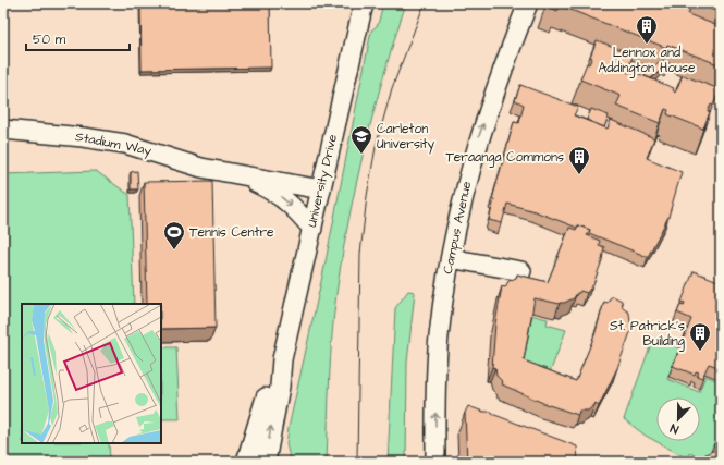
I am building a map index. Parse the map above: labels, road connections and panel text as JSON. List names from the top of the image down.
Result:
{
  "streets": {
    "street": ["Stadium Way", "University Drive", "Campus Avenue"]
  },
  "crossings": [
    ["Stadium Way", "University Drive"]
  ],
  "one_way": ["Campus Avenue"],
  "places": {
    "building": ["Lennox and Addington House", "Teraanga Commons", "St. Patrick's Building"],
    "school or university": ["Carleton University"],
    "sports": ["Tennis Centre"]
  },
  "scale_bar": "50 m",
  "north": "bottom"
}
